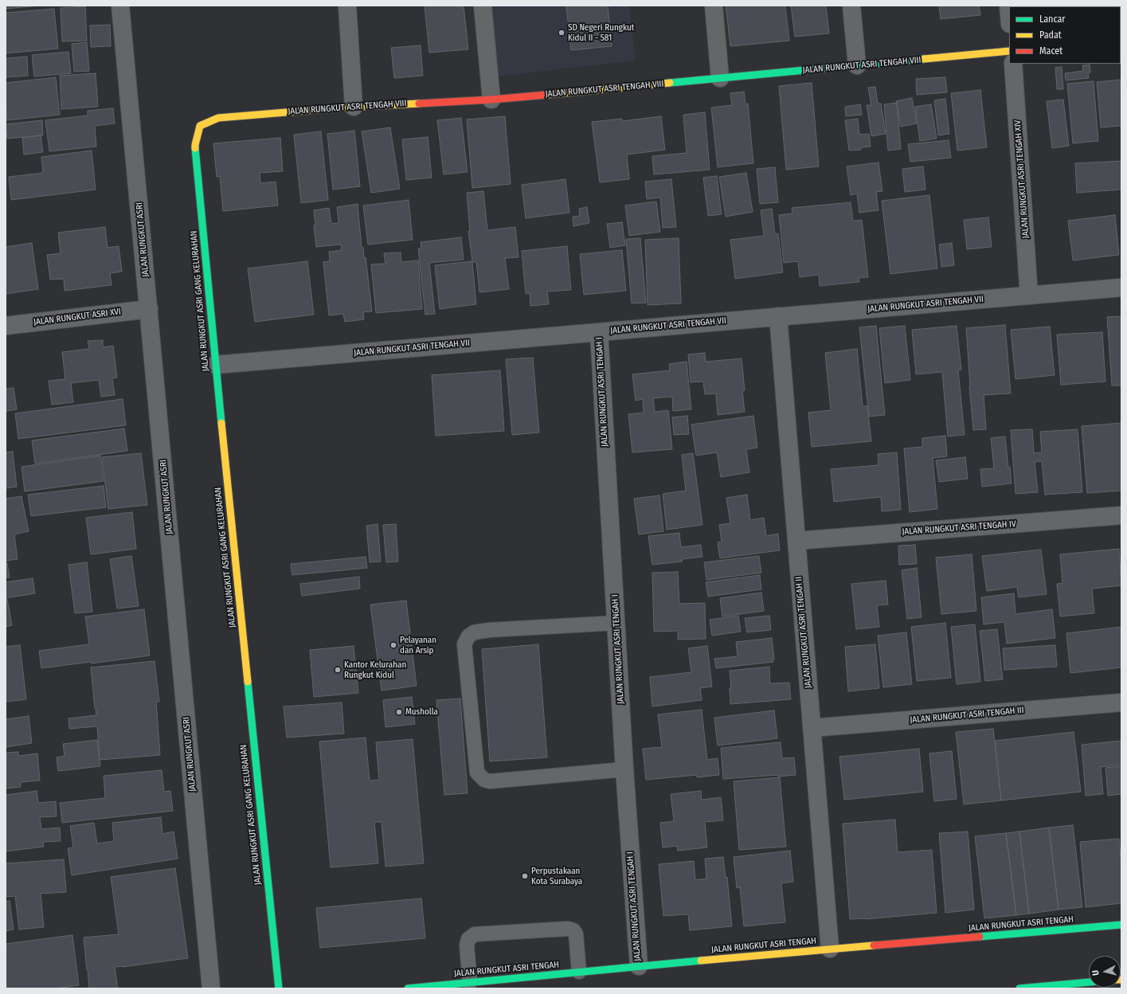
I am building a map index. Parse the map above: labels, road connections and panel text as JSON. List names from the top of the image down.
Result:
{
  "streets": {
    "street": [
      "JALAN RUNGKUT ASRI TENGAH VIII",
      "JALAN RUNGKUT ASRI TENGAH XIV",
      "JALAN RUNGKUT ASRI",
      "JALAN RUNGKUT ASRI GANG KELURAHAN",
      "JALAN RUNGKUT ASRI TENGAH VII",
      "JALAN RUNGKUT ASRI XVI",
      "JALAN RUNGKUT ASRI TENGAH I",
      "JALAN RUNGKUT ASRI TENGAH IV",
      "JALAN RUNGKUT ASRI TENGAH II",
      "JALAN RUNGKUT ASRI TENGAH III",
      "JALAN RUNGKUT ASRI TENGAH"
    ]
  },
  "crossings": [
    ["JALAN RUNGKUT ASRI TENGAH VIII", "JALAN RUNGKUT ASRI GANG KELURAHAN"],
    ["JALAN RUNGKUT ASRI TENGAH XIV", "JALAN RUNGKUT ASRI TENGAH VII"],
    ["JALAN RUNGKUT ASRI", "JALAN RUNGKUT ASRI XVI"],
    ["JALAN RUNGKUT ASRI GANG KELURAHAN", "JALAN RUNGKUT ASRI TENGAH VII"],
    ["JALAN RUNGKUT ASRI TENGAH VII", "JALAN RUNGKUT ASRI TENGAH I"],
    ["JALAN RUNGKUT ASRI TENGAH VII", "JALAN RUNGKUT ASRI TENGAH II"],
    ["JALAN RUNGKUT ASRI TENGAH I", "JALAN RUNGKUT ASRI TENGAH"],
    ["JALAN RUNGKUT ASRI TENGAH IV", "JALAN RUNGKUT ASRI TENGAH II"],
    ["JALAN RUNGKUT ASRI TENGAH II", "JALAN RUNGKUT ASRI TENGAH III"],
    ["JALAN RUNGKUT ASRI TENGAH II", "JALAN RUNGKUT ASRI TENGAH"]
  ],
  "places": [
    "SD Negeri Rungkut Kidul II - 581",
    "Pelayanan dan Arsip",
    "Kantor Kelurahan Rungkut Kidul",
    "Musholla",
    "Perpustakaan Kota Surabaya"
  ],
  "legend": ["Lancar", "Padat", "Macet"],
  "north": "left"
}
